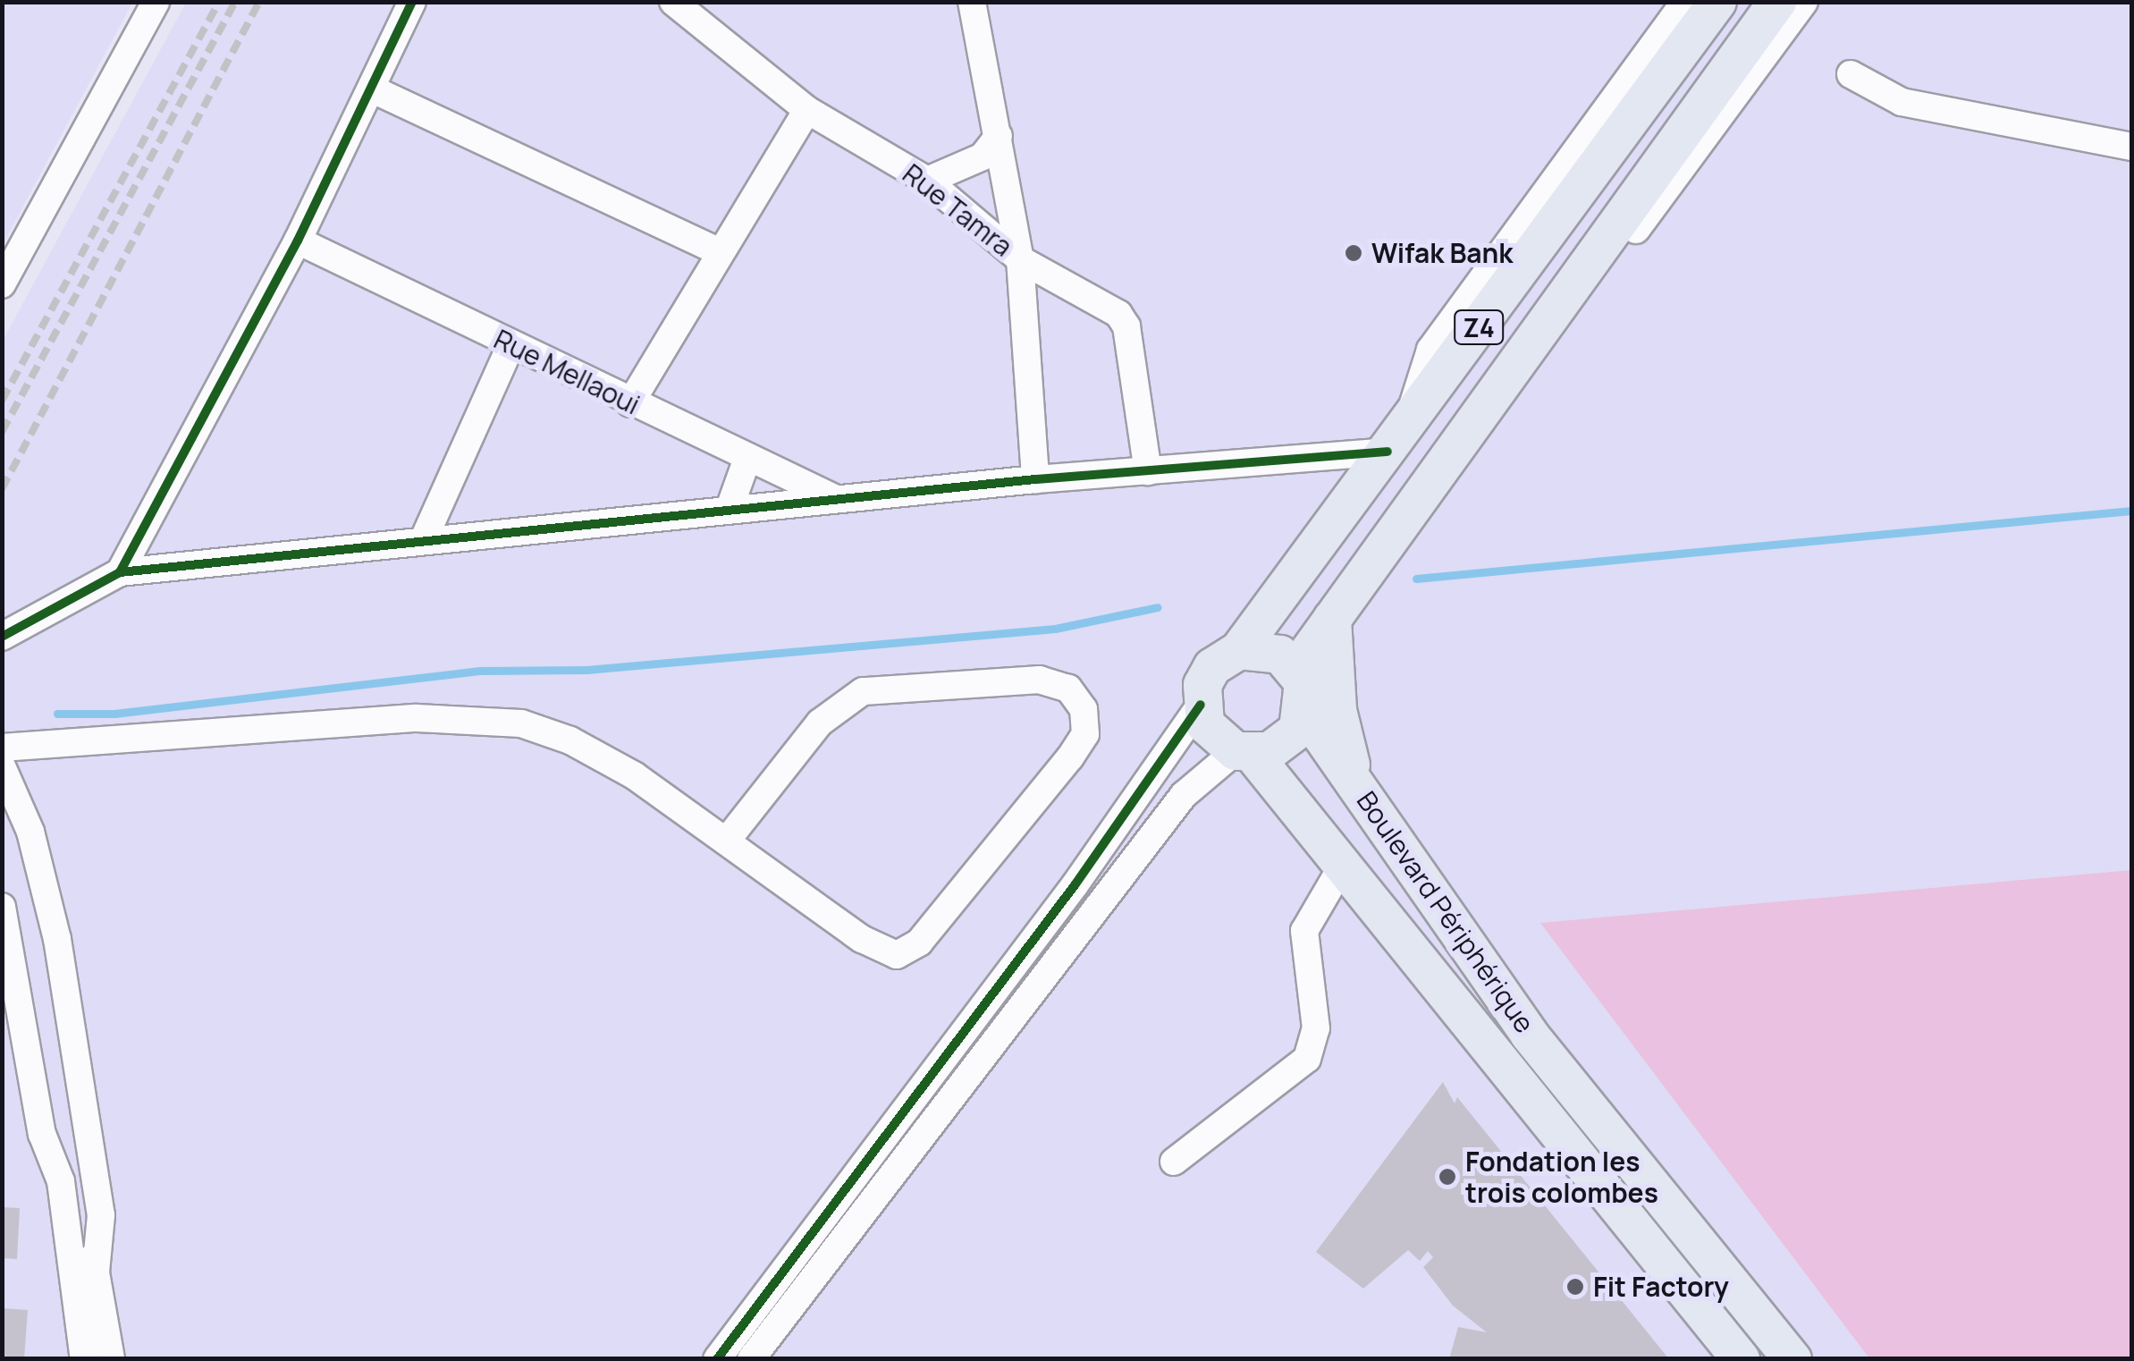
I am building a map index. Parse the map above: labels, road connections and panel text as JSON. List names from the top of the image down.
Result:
{
  "streets": {
    "highway": ["Z4", "Boulevard Périphérique"],
    "street": ["Rue Tamra", "Rue Mellaoui"]
  },
  "crossings": [
    ["Z4", "Boulevard Périphérique"]
  ],
  "places": ["Wifak Bank", "Fondation les trois colombes", "Fit Factory"]
}
